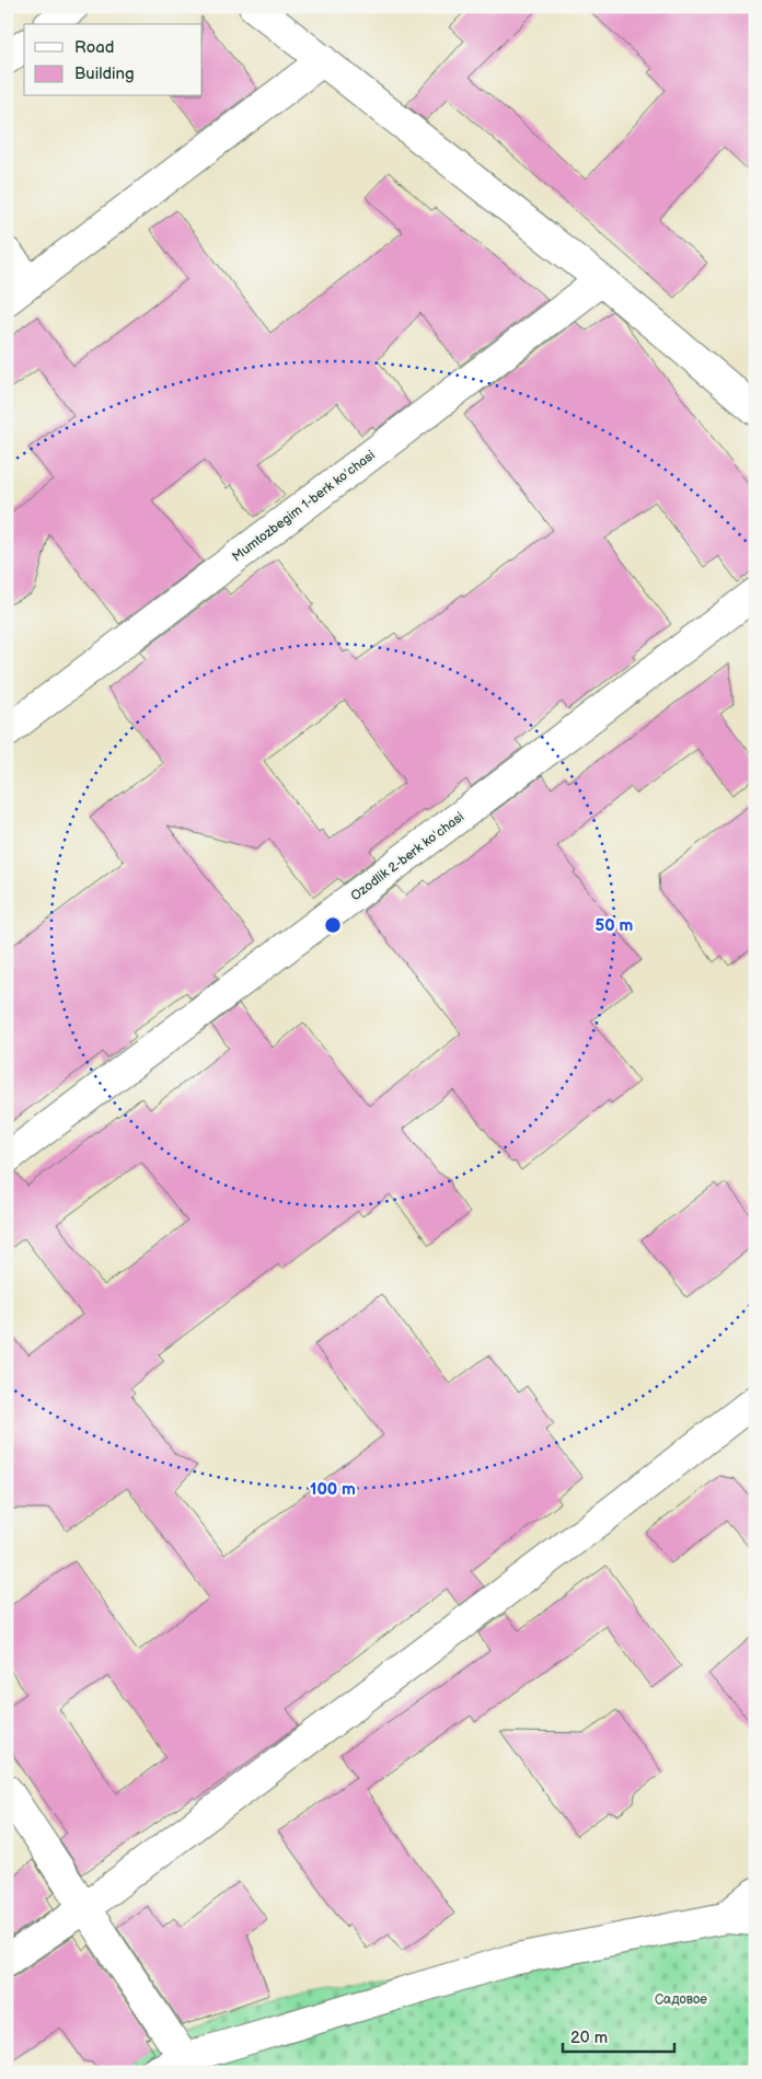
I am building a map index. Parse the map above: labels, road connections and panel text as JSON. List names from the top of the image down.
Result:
{
  "streets": {
    "street": ["Mumtozbegim 1-berk koʻchasi", "Ozodlik 2-berk koʻchasi"]
  },
  "parks": ["Садовое"],
  "legend": ["Road", "Building"],
  "scale_bar": "20 m",
  "rings": ["50 m", "100 m"]
}
